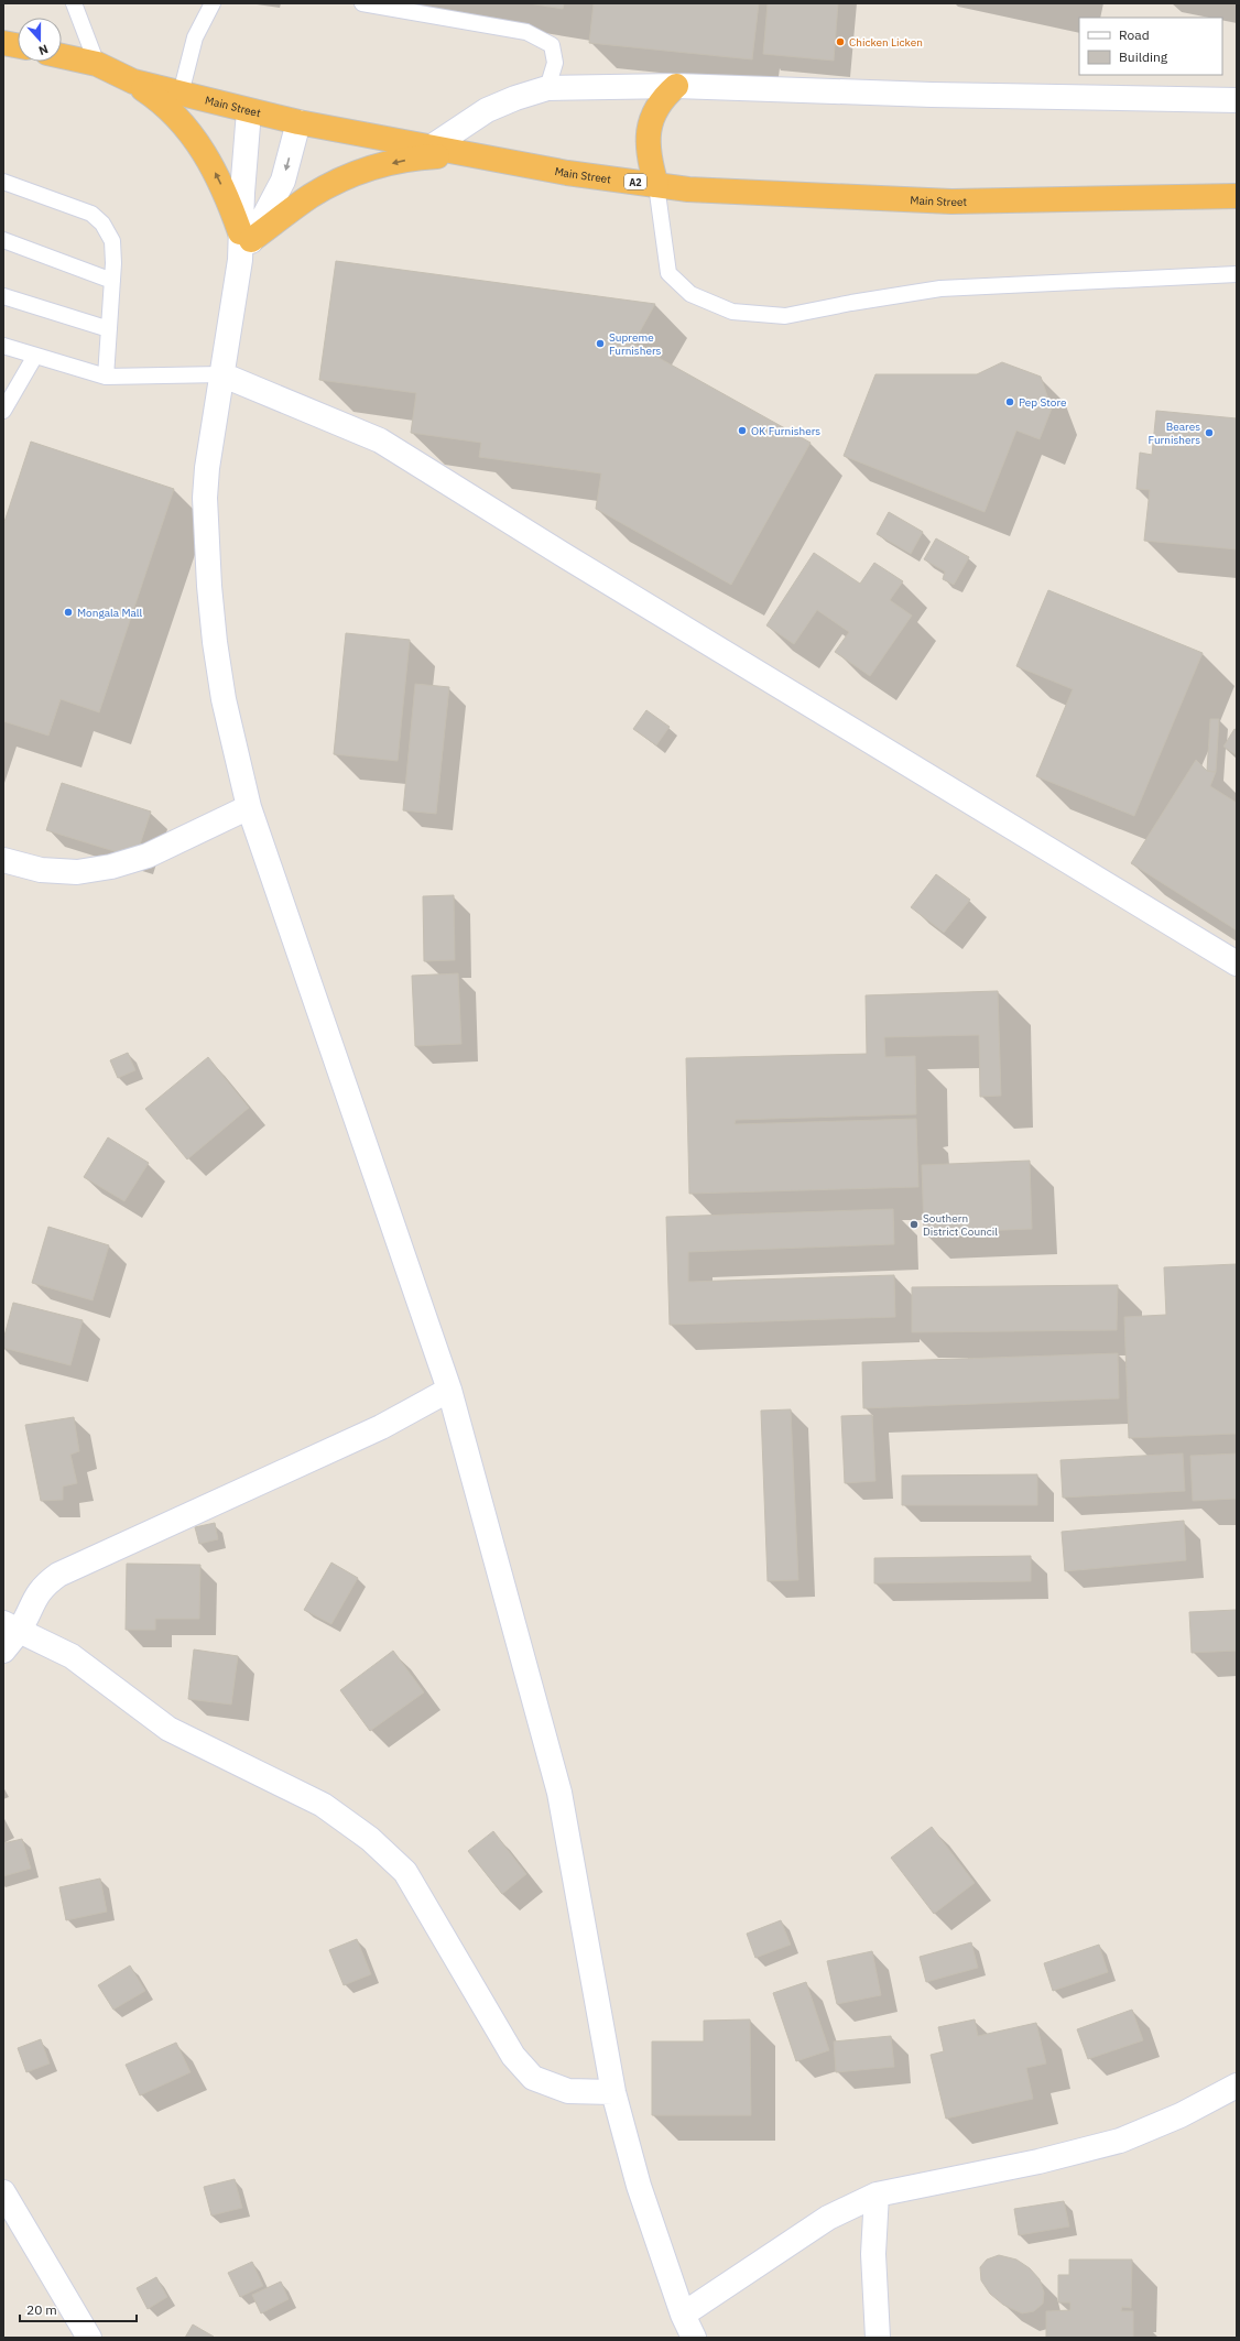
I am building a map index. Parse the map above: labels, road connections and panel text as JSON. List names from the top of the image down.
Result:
{
  "streets": {
    "highway": ["Main Street", "A2"]
  },
  "places": [
    "Chicken Licken",
    "Supreme Furnishers",
    "Pep Store",
    "OK Furnishers",
    "Beares Furnishers",
    "Mongala Mall",
    "Southern District Council"
  ],
  "legend": ["Road", "Building"],
  "scale_bar": "20 m",
  "north": "bottom"
}
